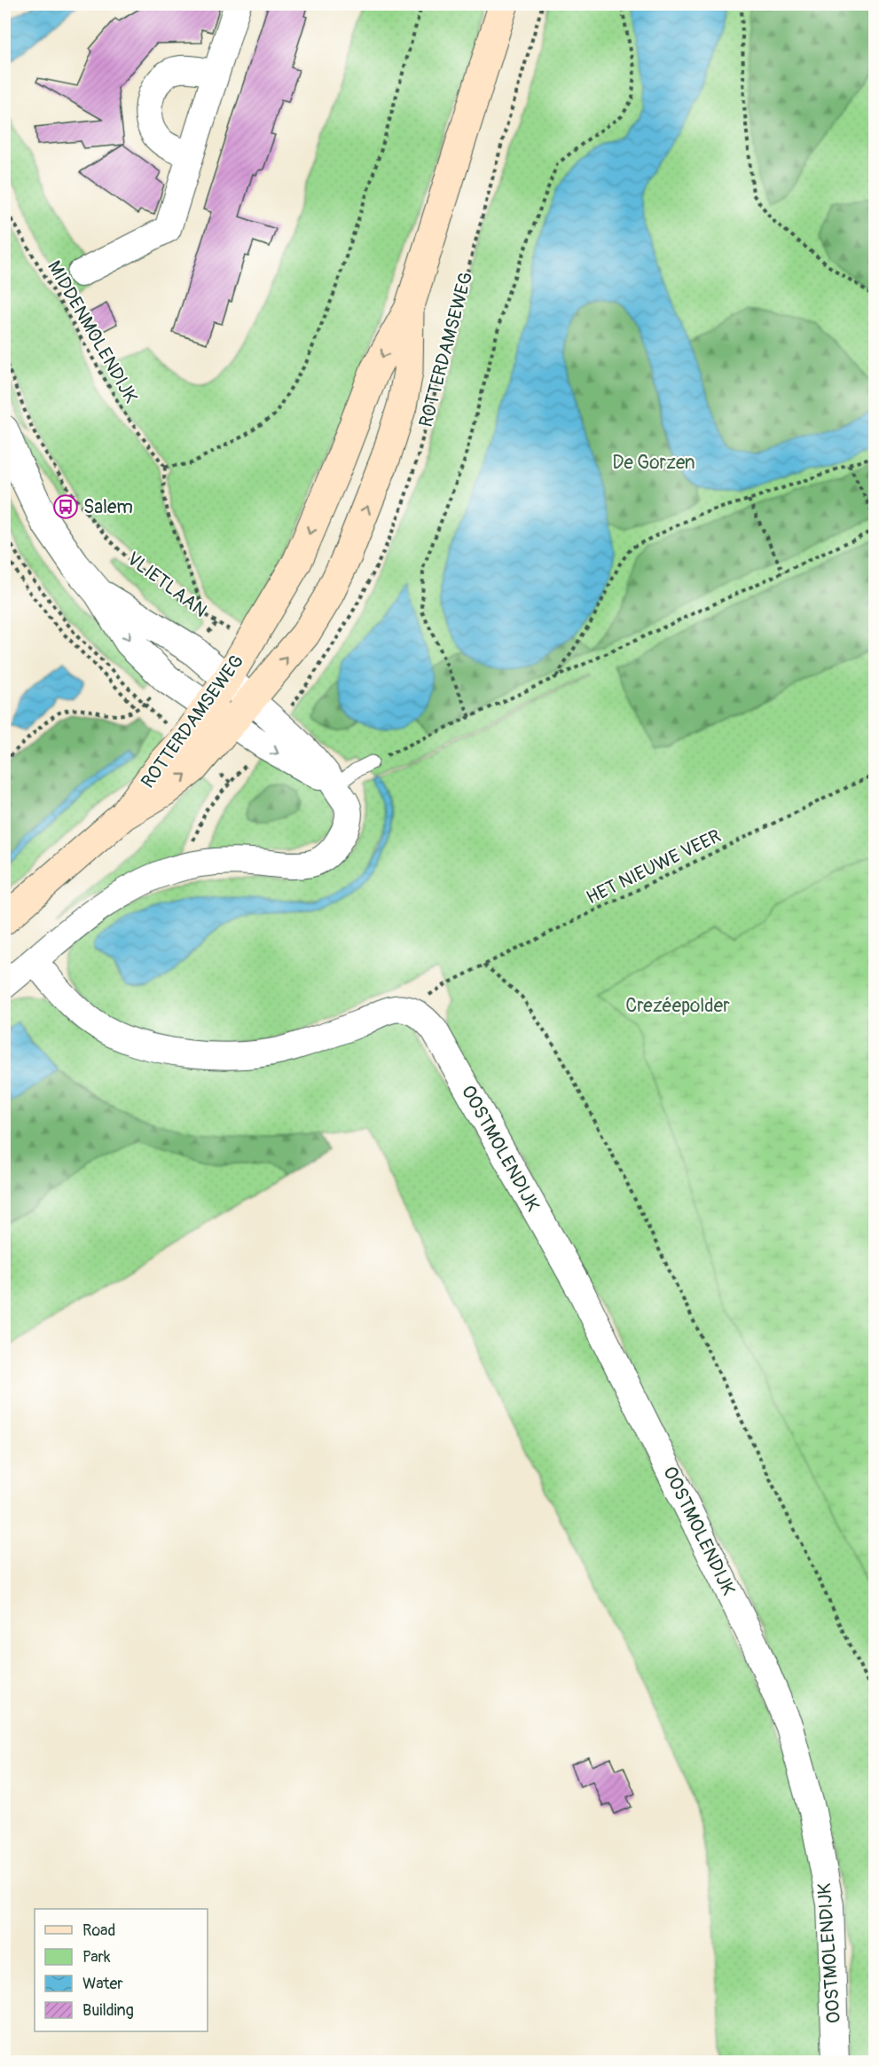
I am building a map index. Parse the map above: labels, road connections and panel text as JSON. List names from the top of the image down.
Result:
{
  "streets": {
    "main road": ["ROTTERDAMSEWEG"],
    "street": ["VLIETLAAN", "OOSTMOLENDIJK"],
    "path": ["MIDDENMOLENDIJK", "HET NIEUWE VEER"]
  },
  "crossings": [
    ["ROTTERDAMSEWEG", "VLIETLAAN"]
  ],
  "parks": ["De Gorzen", "Crezéepolder"],
  "places": {
    "bus stop": ["Salem"]
  },
  "legend": [
    "Road",
    "Park",
    "Water",
    "Building"
  ]
}
